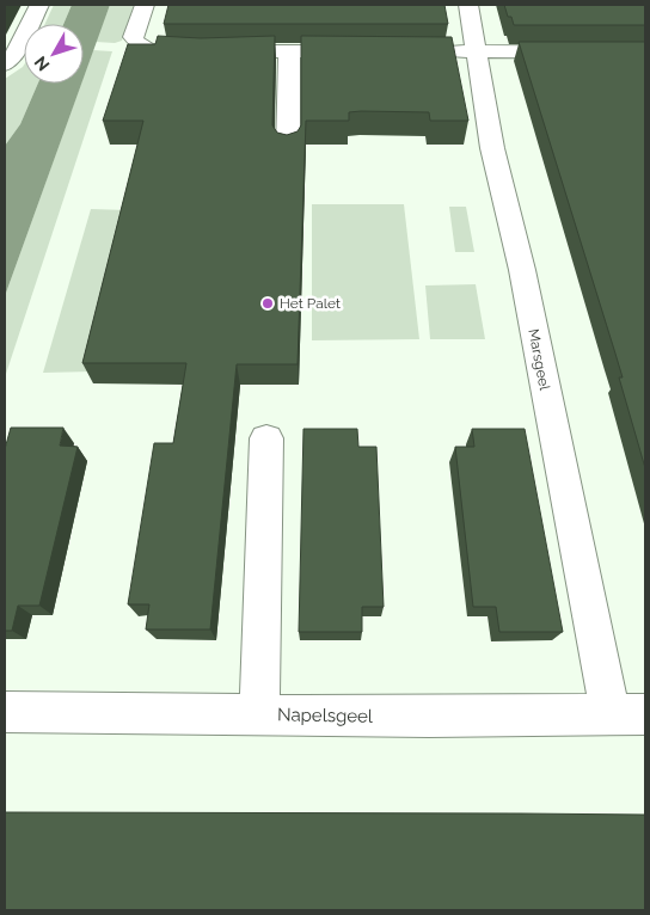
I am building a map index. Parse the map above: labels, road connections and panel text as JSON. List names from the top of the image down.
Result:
{
  "streets": {
    "street": ["Marsgeel", "Napelsgeel"]
  },
  "crossings": [
    ["Marsgeel", "Napelsgeel"]
  ],
  "places": ["Het Palet"],
  "north": "bottom left"
}
